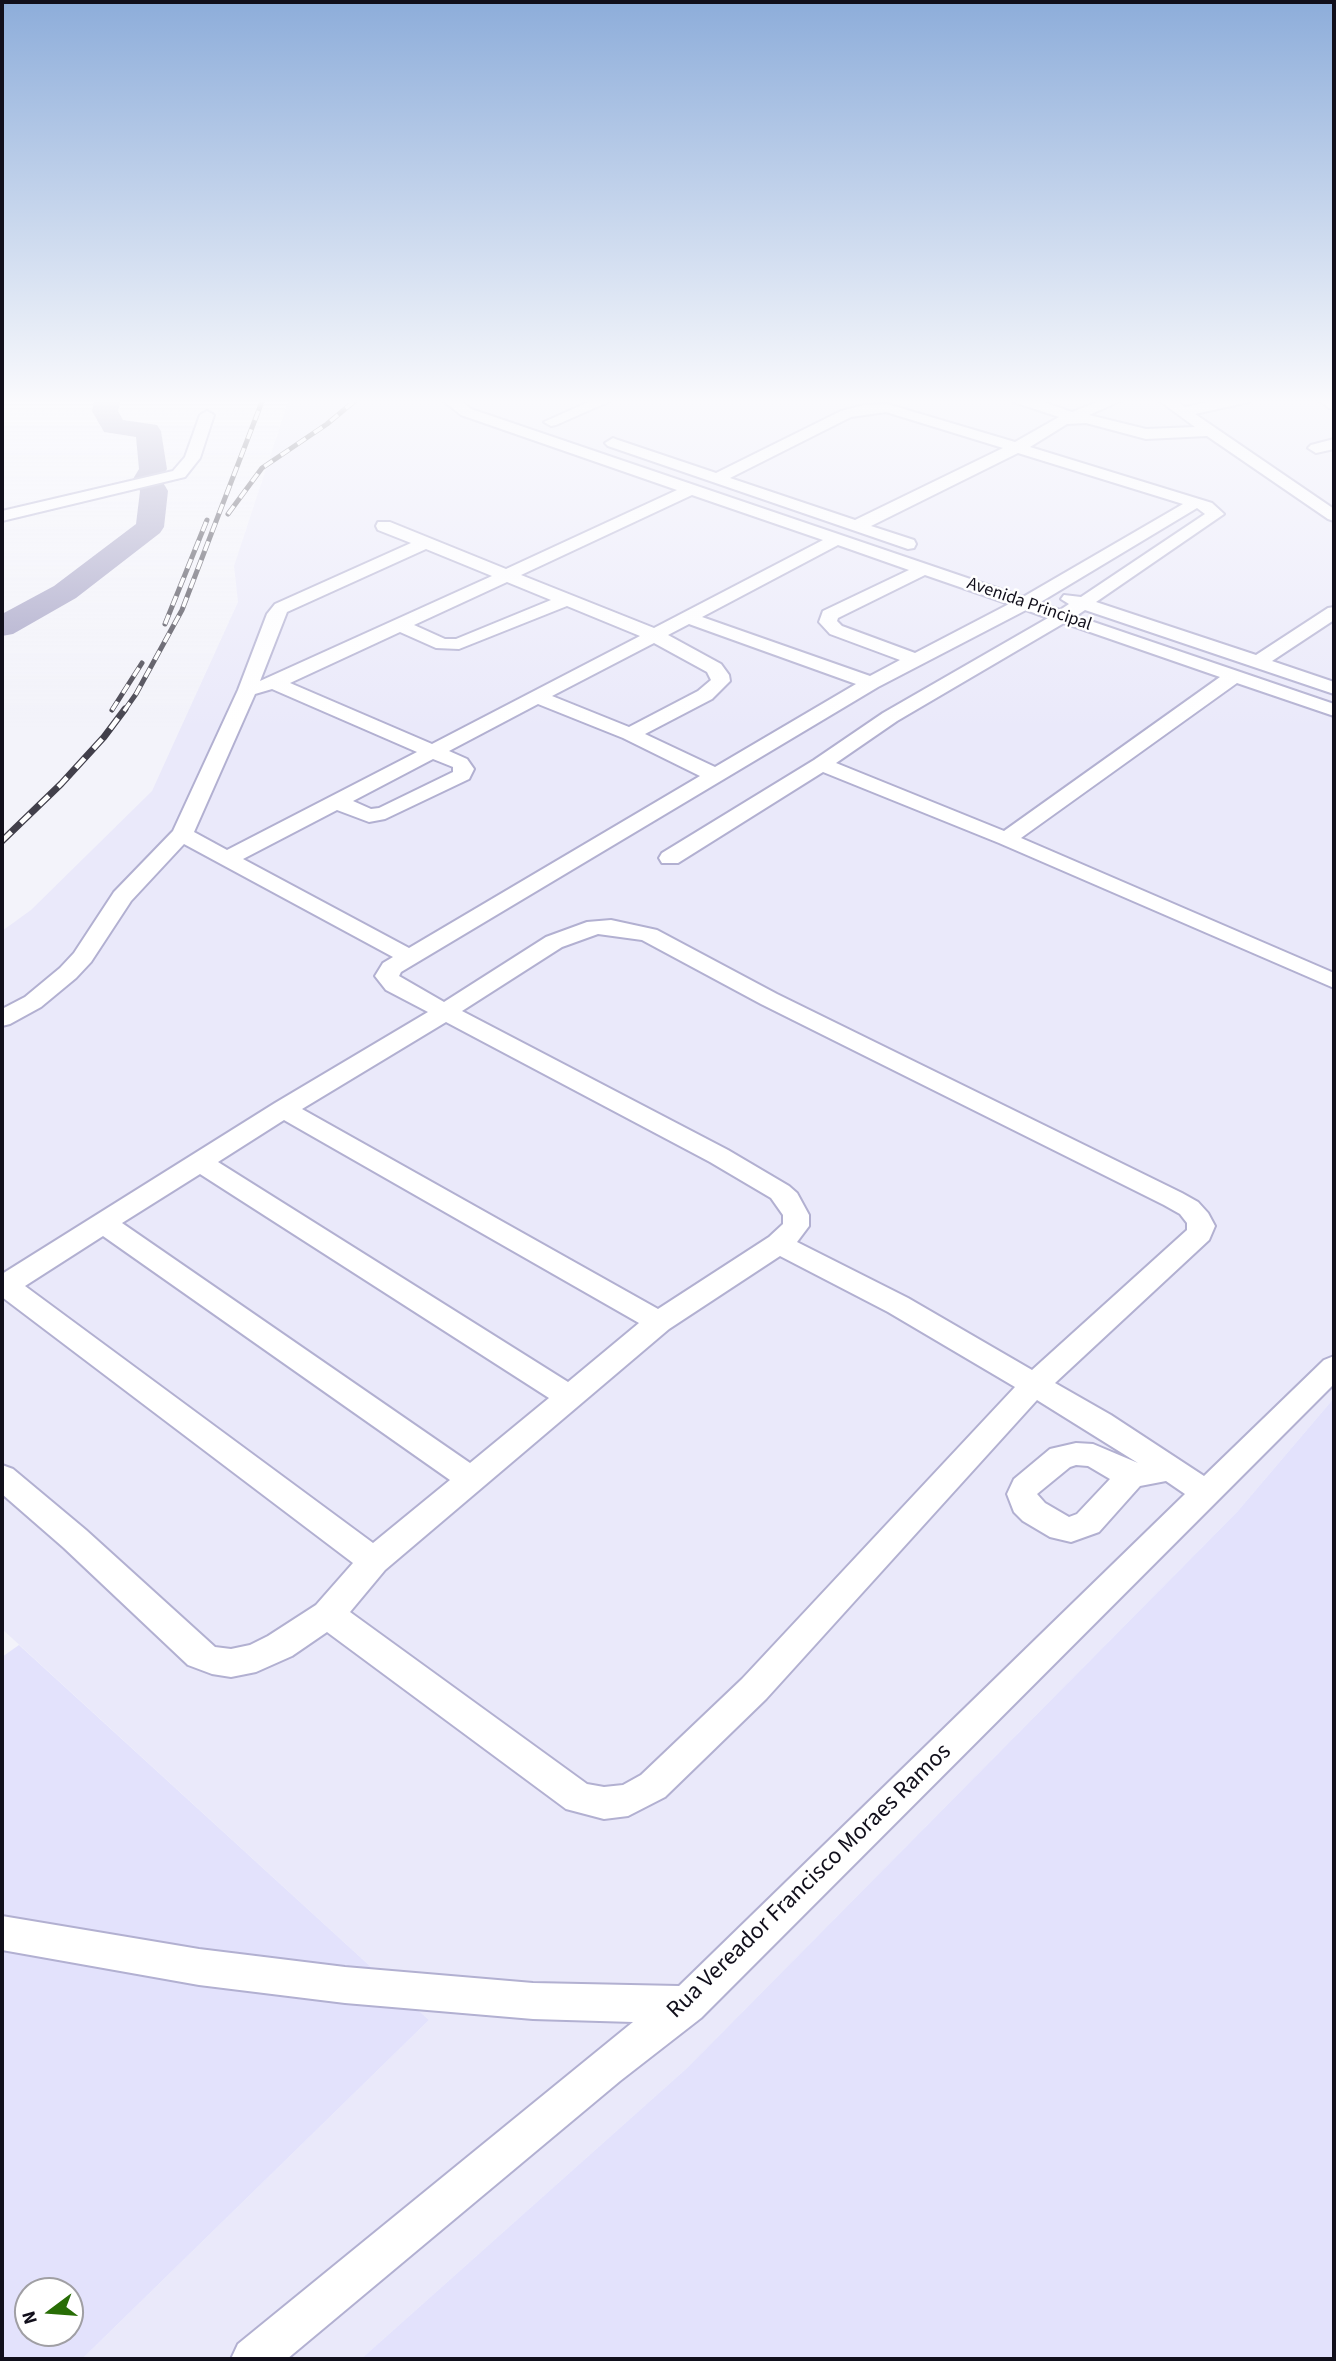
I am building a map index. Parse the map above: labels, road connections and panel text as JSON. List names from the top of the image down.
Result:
{
  "streets": {
    "street": ["Avenida Principal", "Rua Vereador Francisco Moraes Ramos"]
  },
  "north": "left"
}
